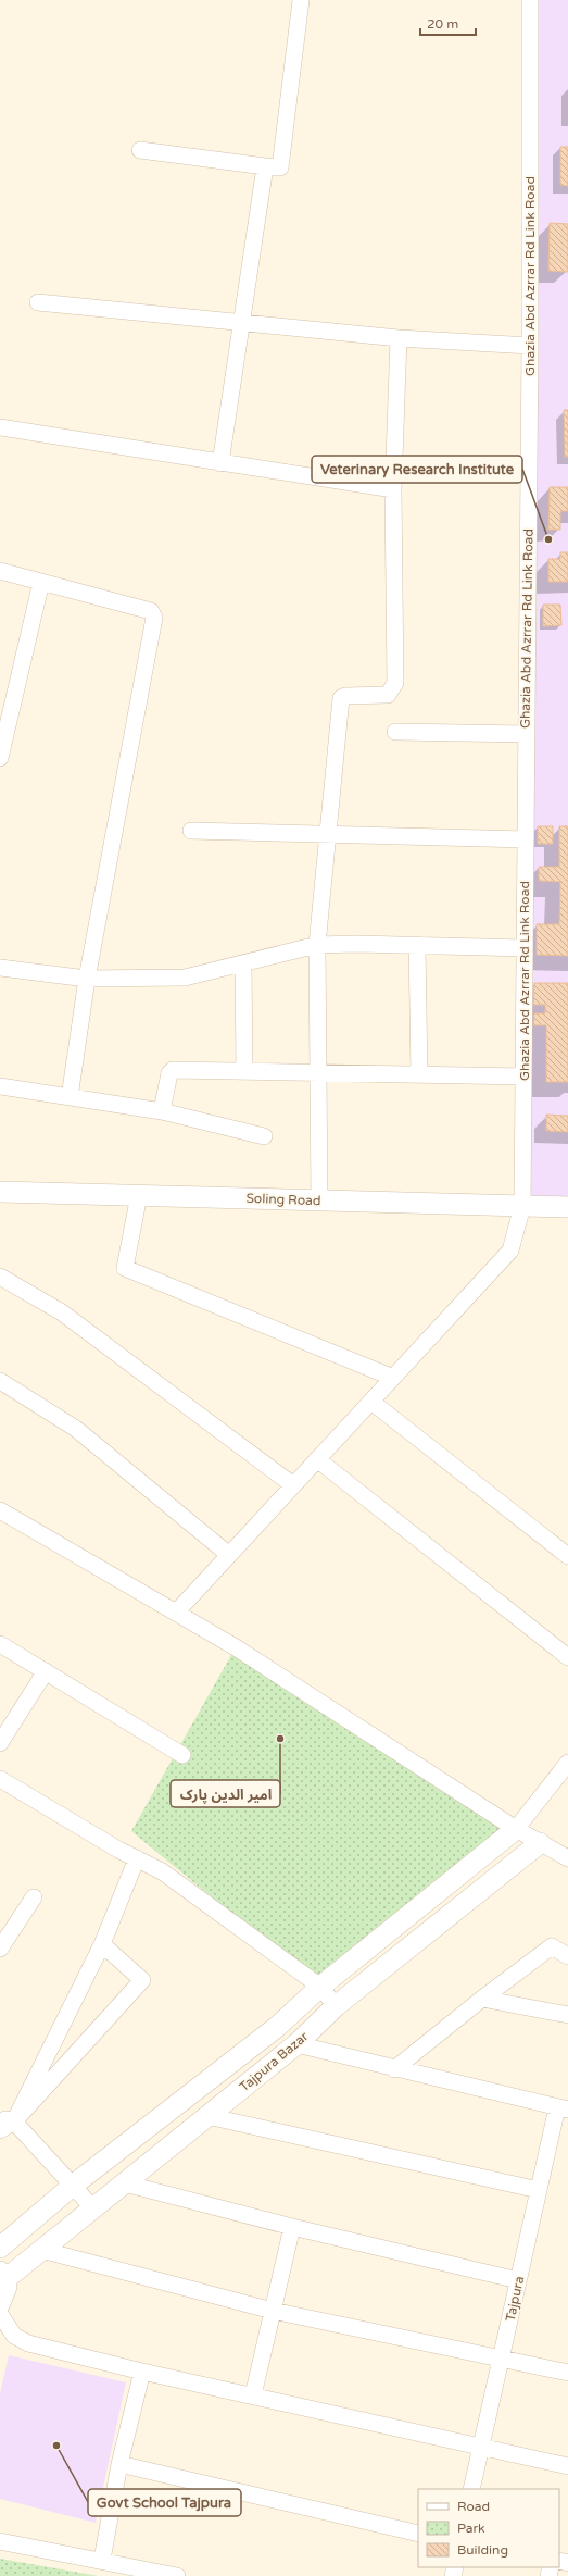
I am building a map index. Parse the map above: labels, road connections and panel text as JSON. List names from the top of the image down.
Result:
{
  "streets": {
    "street": [
      "Ghazia Abd Azrrar Rd Link Road",
      "Soling Road",
      "Tajpura Bazar",
      "Tajpura"
    ]
  },
  "crossings": [
    ["Ghazia Abd Azrrar Rd Link Road", "Soling Road"]
  ],
  "places": ["Veterinary Research Institute", "امیر الدین پارک", "Govt School Tajpura"],
  "legend": ["Road", "Park", "Building"],
  "scale_bar": "20 m"
}
